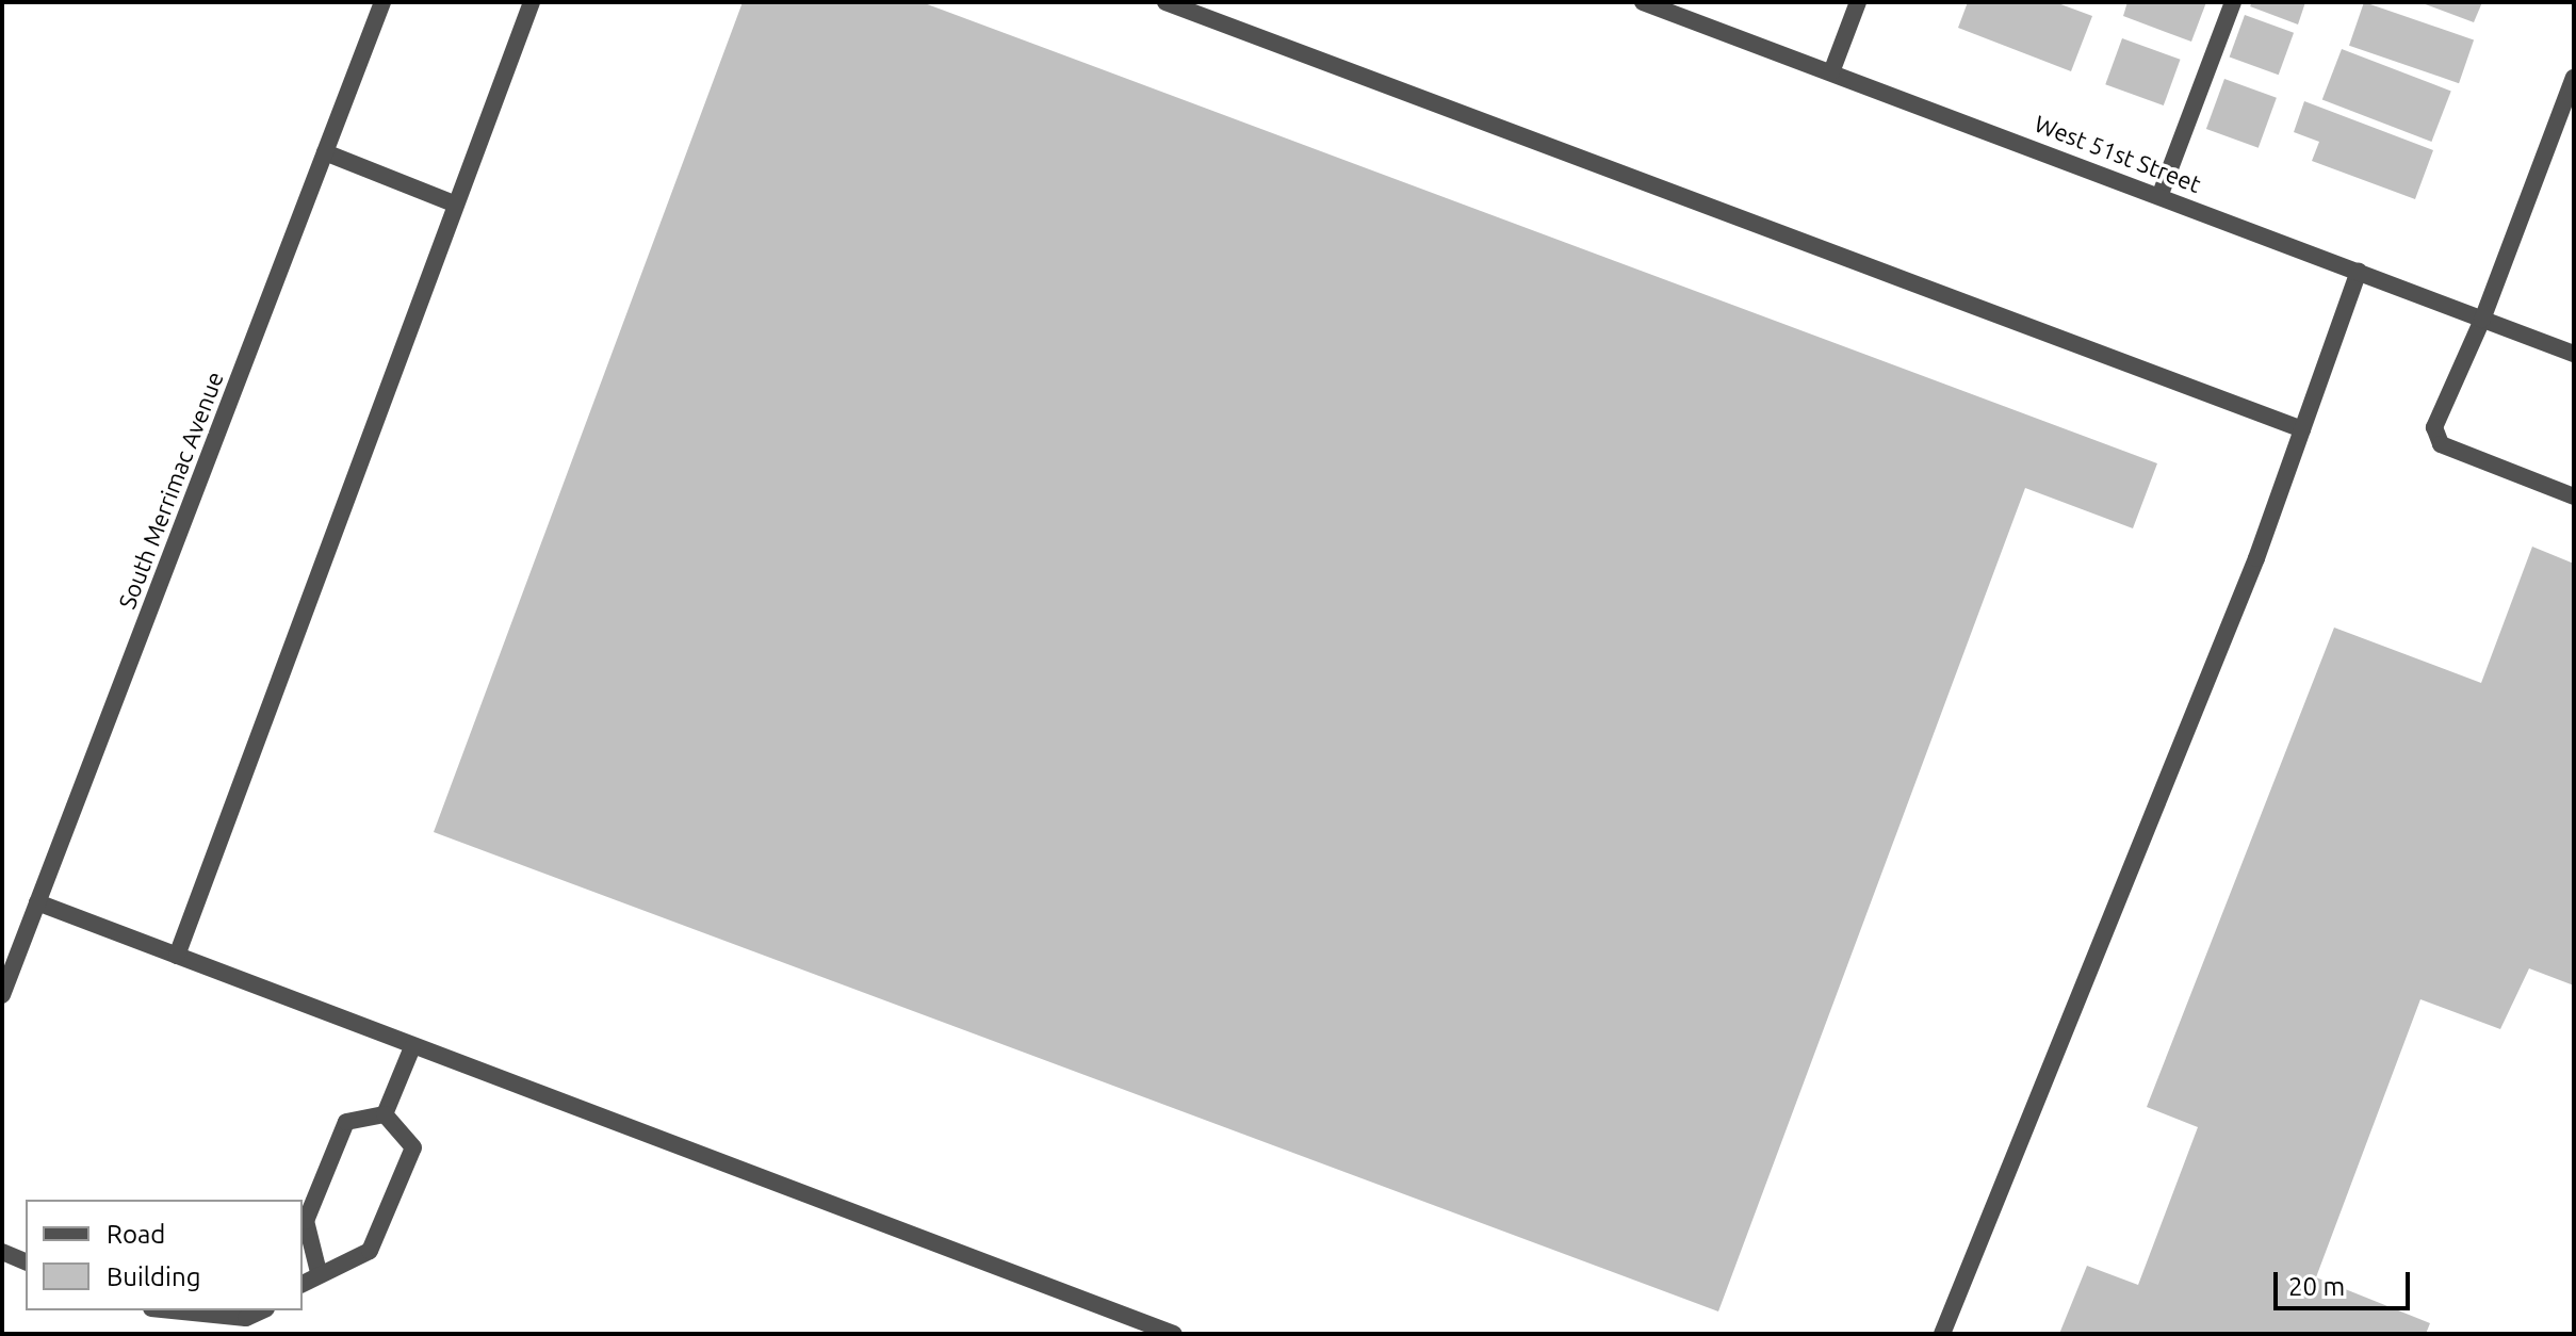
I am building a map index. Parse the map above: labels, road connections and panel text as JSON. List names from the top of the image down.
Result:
{
  "streets": {
    "street": ["West 51st Street", "South Merrimac Avenue"]
  },
  "legend": ["Road", "Building"],
  "scale_bar": "20 m"
}
